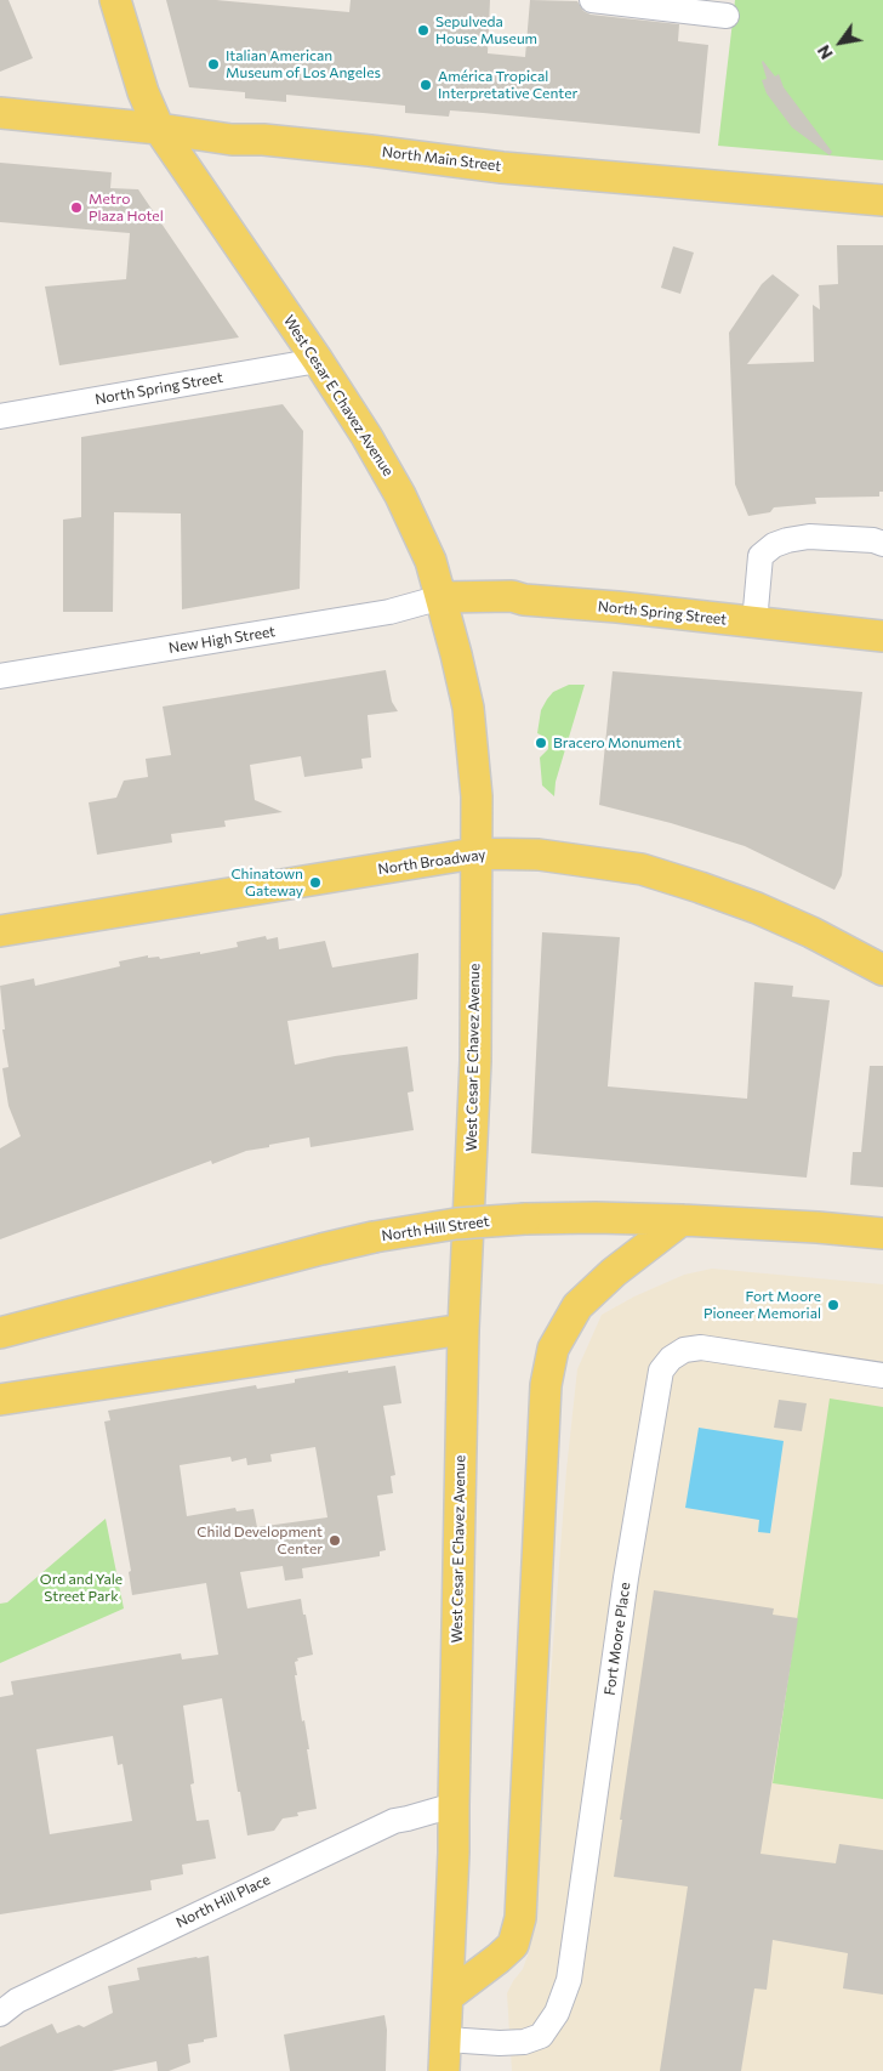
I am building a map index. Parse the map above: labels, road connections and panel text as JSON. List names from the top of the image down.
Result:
{
  "streets": {
    "main road": [
      "North Main Street",
      "North Spring Street",
      "West Cesar E Chavez Avenue",
      "North Broadway",
      "North Hill Street"
    ],
    "street": ["New High Street", "Fort Moore Place", "North Hill Place"]
  },
  "crossings": [
    ["North Main Street", "West Cesar E Chavez Avenue"],
    ["North Spring Street", "West Cesar E Chavez Avenue"],
    ["North Spring Street", "New High Street"],
    ["West Cesar E Chavez Avenue", "New High Street"],
    ["West Cesar E Chavez Avenue", "North Broadway"],
    ["West Cesar E Chavez Avenue", "Fort Moore Place"],
    ["West Cesar E Chavez Avenue", "North Hill Place"]
  ],
  "parks": ["Ord and Yale Street Park"],
  "places": [
    "Sepulveda House Museum",
    "Italian American Museum of Los Angeles",
    "América Tropical Interpretative Center",
    "Metro Plaza Hotel",
    "Bracero Monument",
    "Chinatown Gateway",
    "Fort Moore Pioneer Memorial",
    "Child Development Center"
  ],
  "north": "bottom left"
}
